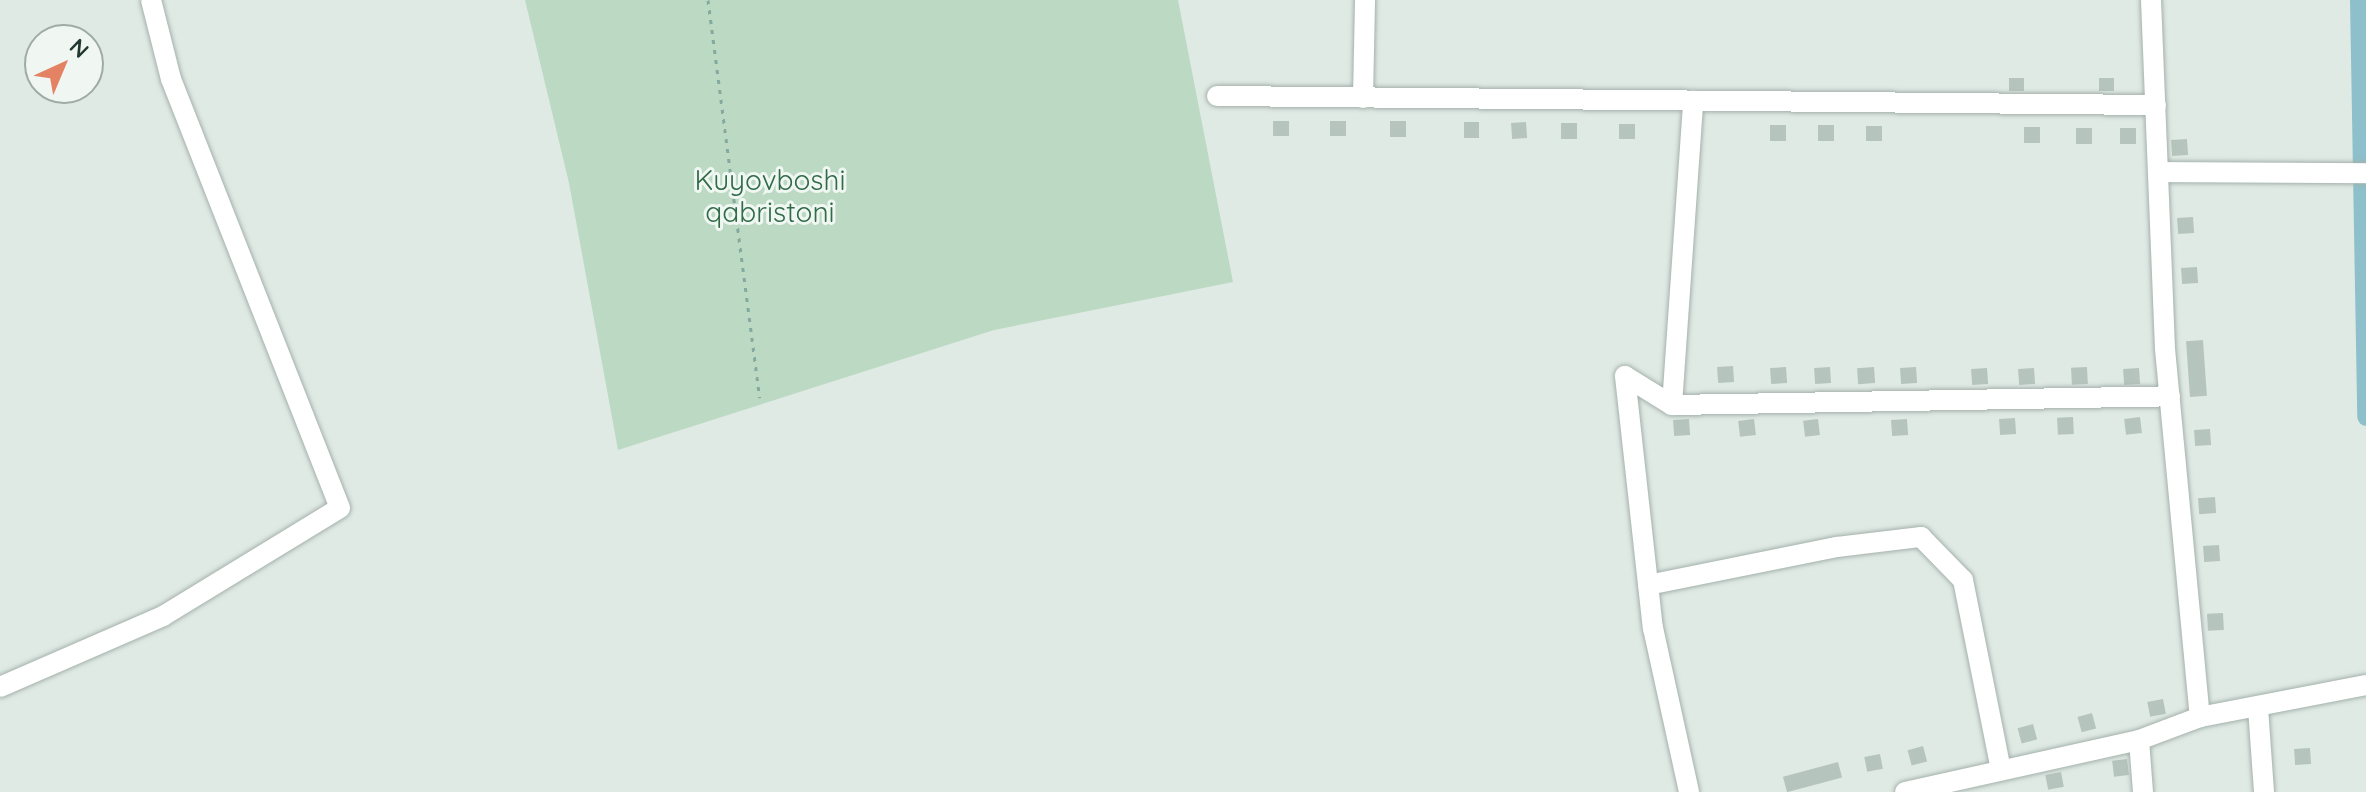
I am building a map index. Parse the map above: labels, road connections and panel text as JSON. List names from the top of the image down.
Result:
{
  "parks": ["Kuyovboshi qabristoni"],
  "north": "top right"
}
